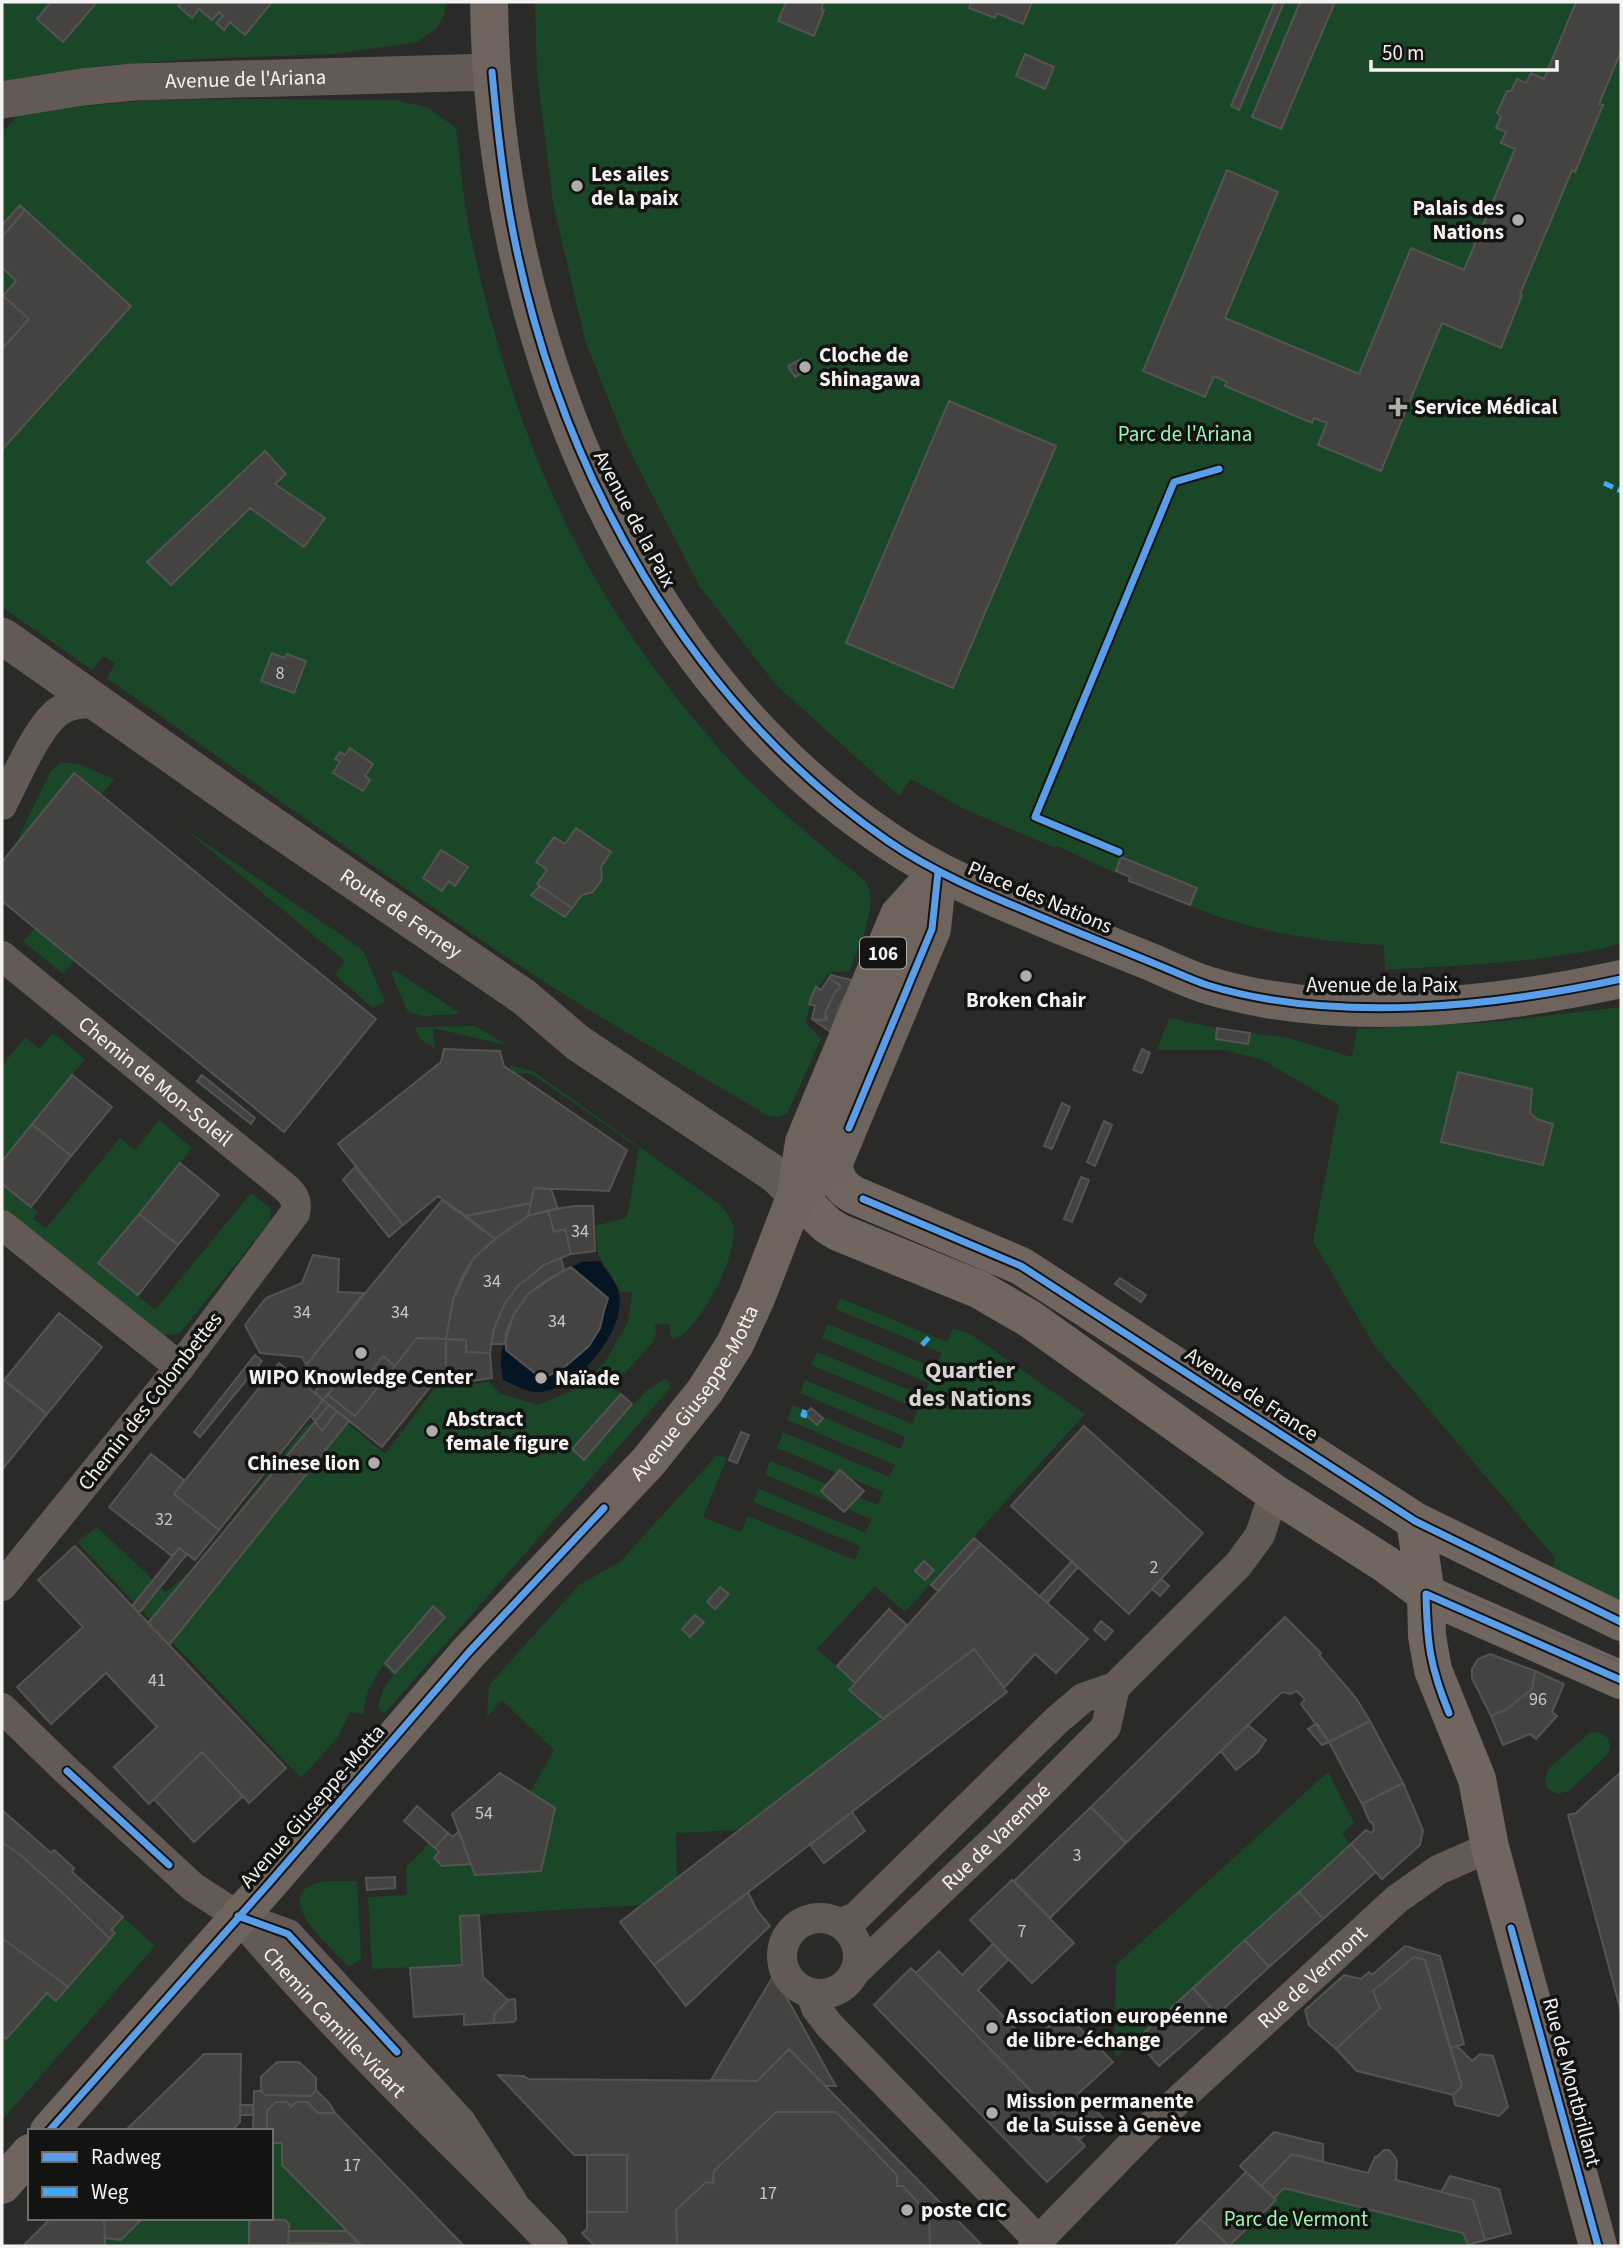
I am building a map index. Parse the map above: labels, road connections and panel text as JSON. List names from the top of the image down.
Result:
{
  "streets": {
    "main road": [
      "Avenue de la Paix",
      "Place des Nations",
      "106",
      "Avenue Giuseppe-Motta",
      "Avenue de France",
      "Rue de Montbrillant"
    ],
    "street": [
      "Avenue de l'Ariana",
      "Route de Ferney",
      "Chemin de Mon-Soleil",
      "Chemin des Colombettes",
      "Rue de Varembé",
      "Rue de Vermont",
      "Chemin Camille-Vidart"
    ]
  },
  "crossings": [
    ["Avenue de l'Ariana", "Avenue de la Paix"],
    ["Avenue de la Paix", "Place des Nations"],
    ["Place des Nations", "Route de Ferney"],
    ["Place des Nations", "Avenue Giuseppe-Motta"],
    ["Place des Nations", "Avenue de France"],
    ["Route de Ferney", "Avenue Giuseppe-Motta"],
    ["Chemin de Mon-Soleil", "Chemin des Colombettes"],
    ["Avenue Giuseppe-Motta", "Chemin Camille-Vidart"],
    ["Avenue de France", "Rue de Montbrillant"],
    ["Rue de Vermont", "Rue de Montbrillant"]
  ],
  "districts": ["Quartier des Nations"],
  "parks": ["Parc de l'Ariana", "Parc de Vermont"],
  "places": {
    "other": [
      "Les ailes de la paix",
      "Palais des Nations",
      "Cloche de Shinagawa",
      "Broken Chair",
      "WIPO Knowledge Center",
      "Naïade",
      "Abstract female figure",
      "Chinese lion",
      "Association européenne de libre-échange",
      "Mission permanente de la Suisse à Genève",
      "poste CIC"
    ],
    "health": ["Service Médical"]
  },
  "house_numbers": [
    "8",
    "34",
    "34",
    "34",
    "34",
    "34",
    "32",
    "2",
    "41",
    "96",
    "54",
    "3",
    "7",
    "17",
    "17"
  ],
  "legend": ["Radweg", "Weg"],
  "scale_bar": "50 m"
}
